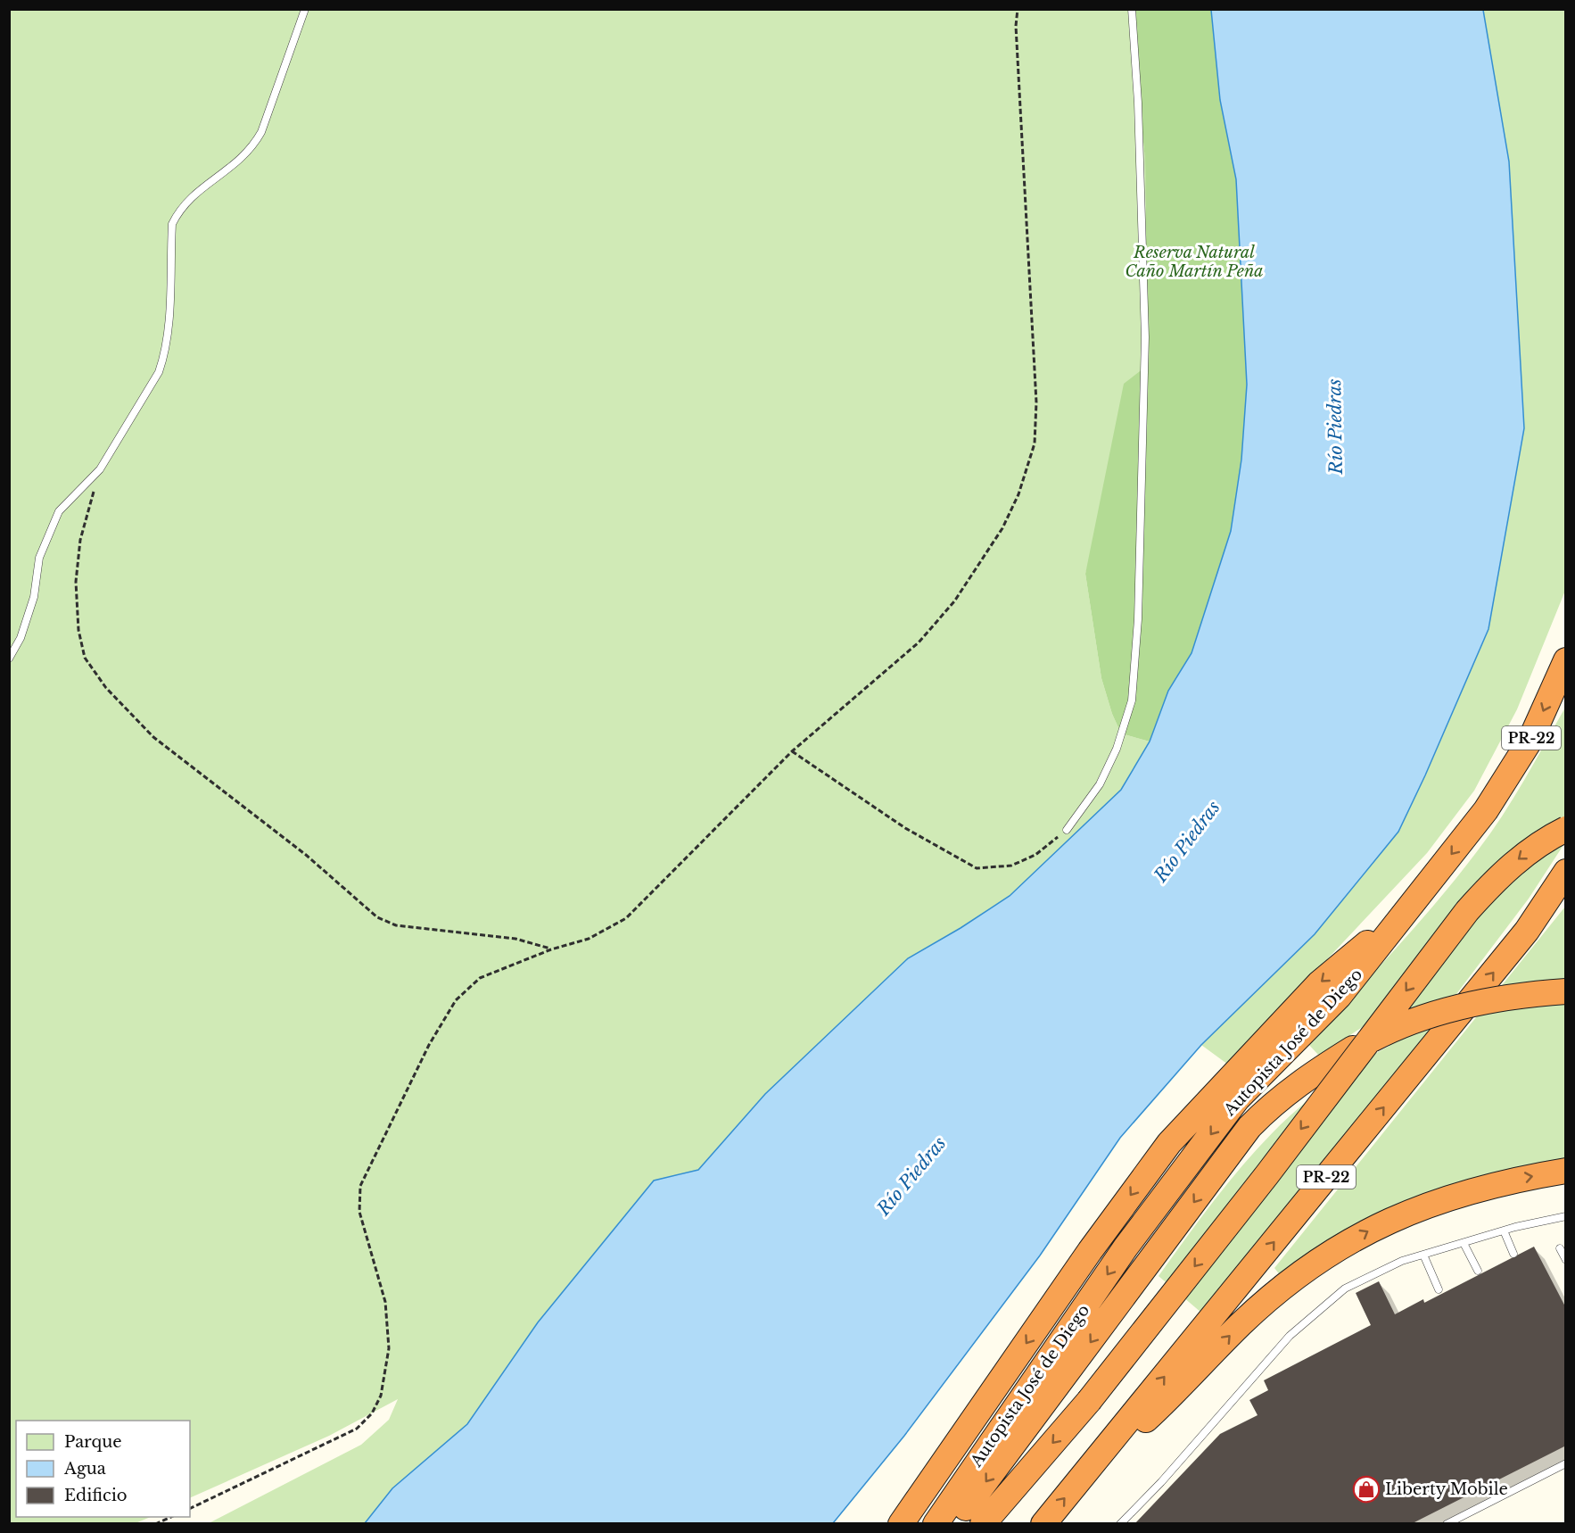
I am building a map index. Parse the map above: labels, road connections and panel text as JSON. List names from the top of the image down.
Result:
{
  "streets": {
    "highway": ["PR-22", "Autopista José de Diego"]
  },
  "water": ["Río Piedras"],
  "parks": ["Reserva Natural Caño Martín Peña"],
  "places": {
    "shop": ["Liberty Mobile"]
  },
  "legend": ["Parque", "Agua", "Edificio"]
}
